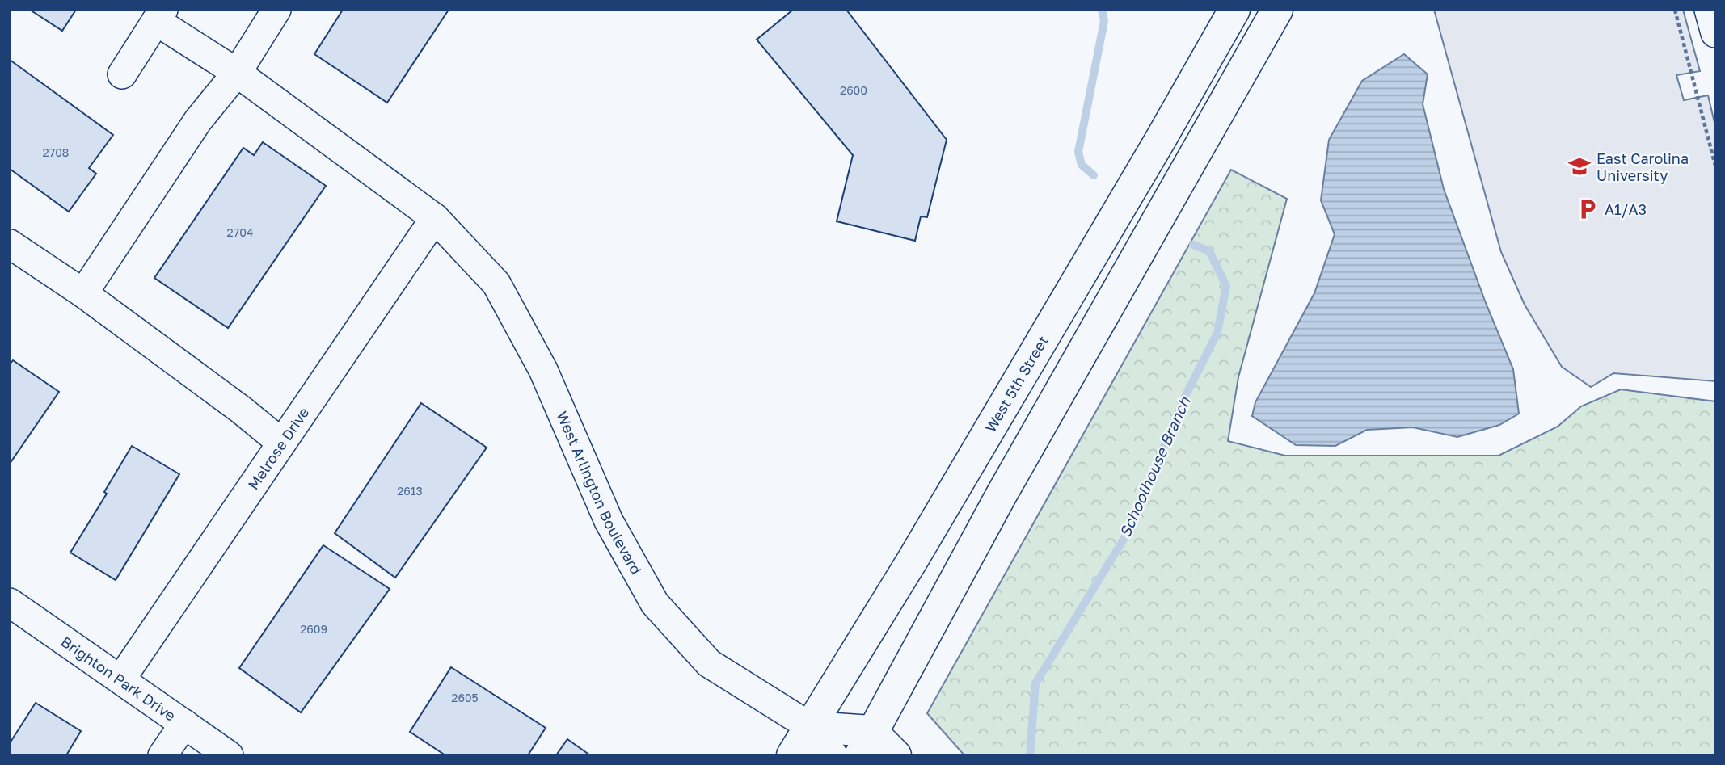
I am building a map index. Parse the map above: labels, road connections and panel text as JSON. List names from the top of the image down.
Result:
{
  "streets": {
    "main road": ["West 5th Street", "West Arlington Boulevard"],
    "street": ["Melrose Drive", "Brighton Park Drive"]
  },
  "crossings": [
    ["West 5th Street", "West Arlington Boulevard"],
    ["Melrose Drive", "West Arlington Boulevard"],
    ["Melrose Drive", "Brighton Park Drive"]
  ],
  "water": ["Schoolhouse Branch"],
  "places": {
    "school or university": ["East Carolina University"],
    "parking": ["A1/A3"]
  },
  "house_numbers": [
    "2600",
    "2708",
    "2704",
    "2613",
    "2609",
    "2605"
  ]
}
